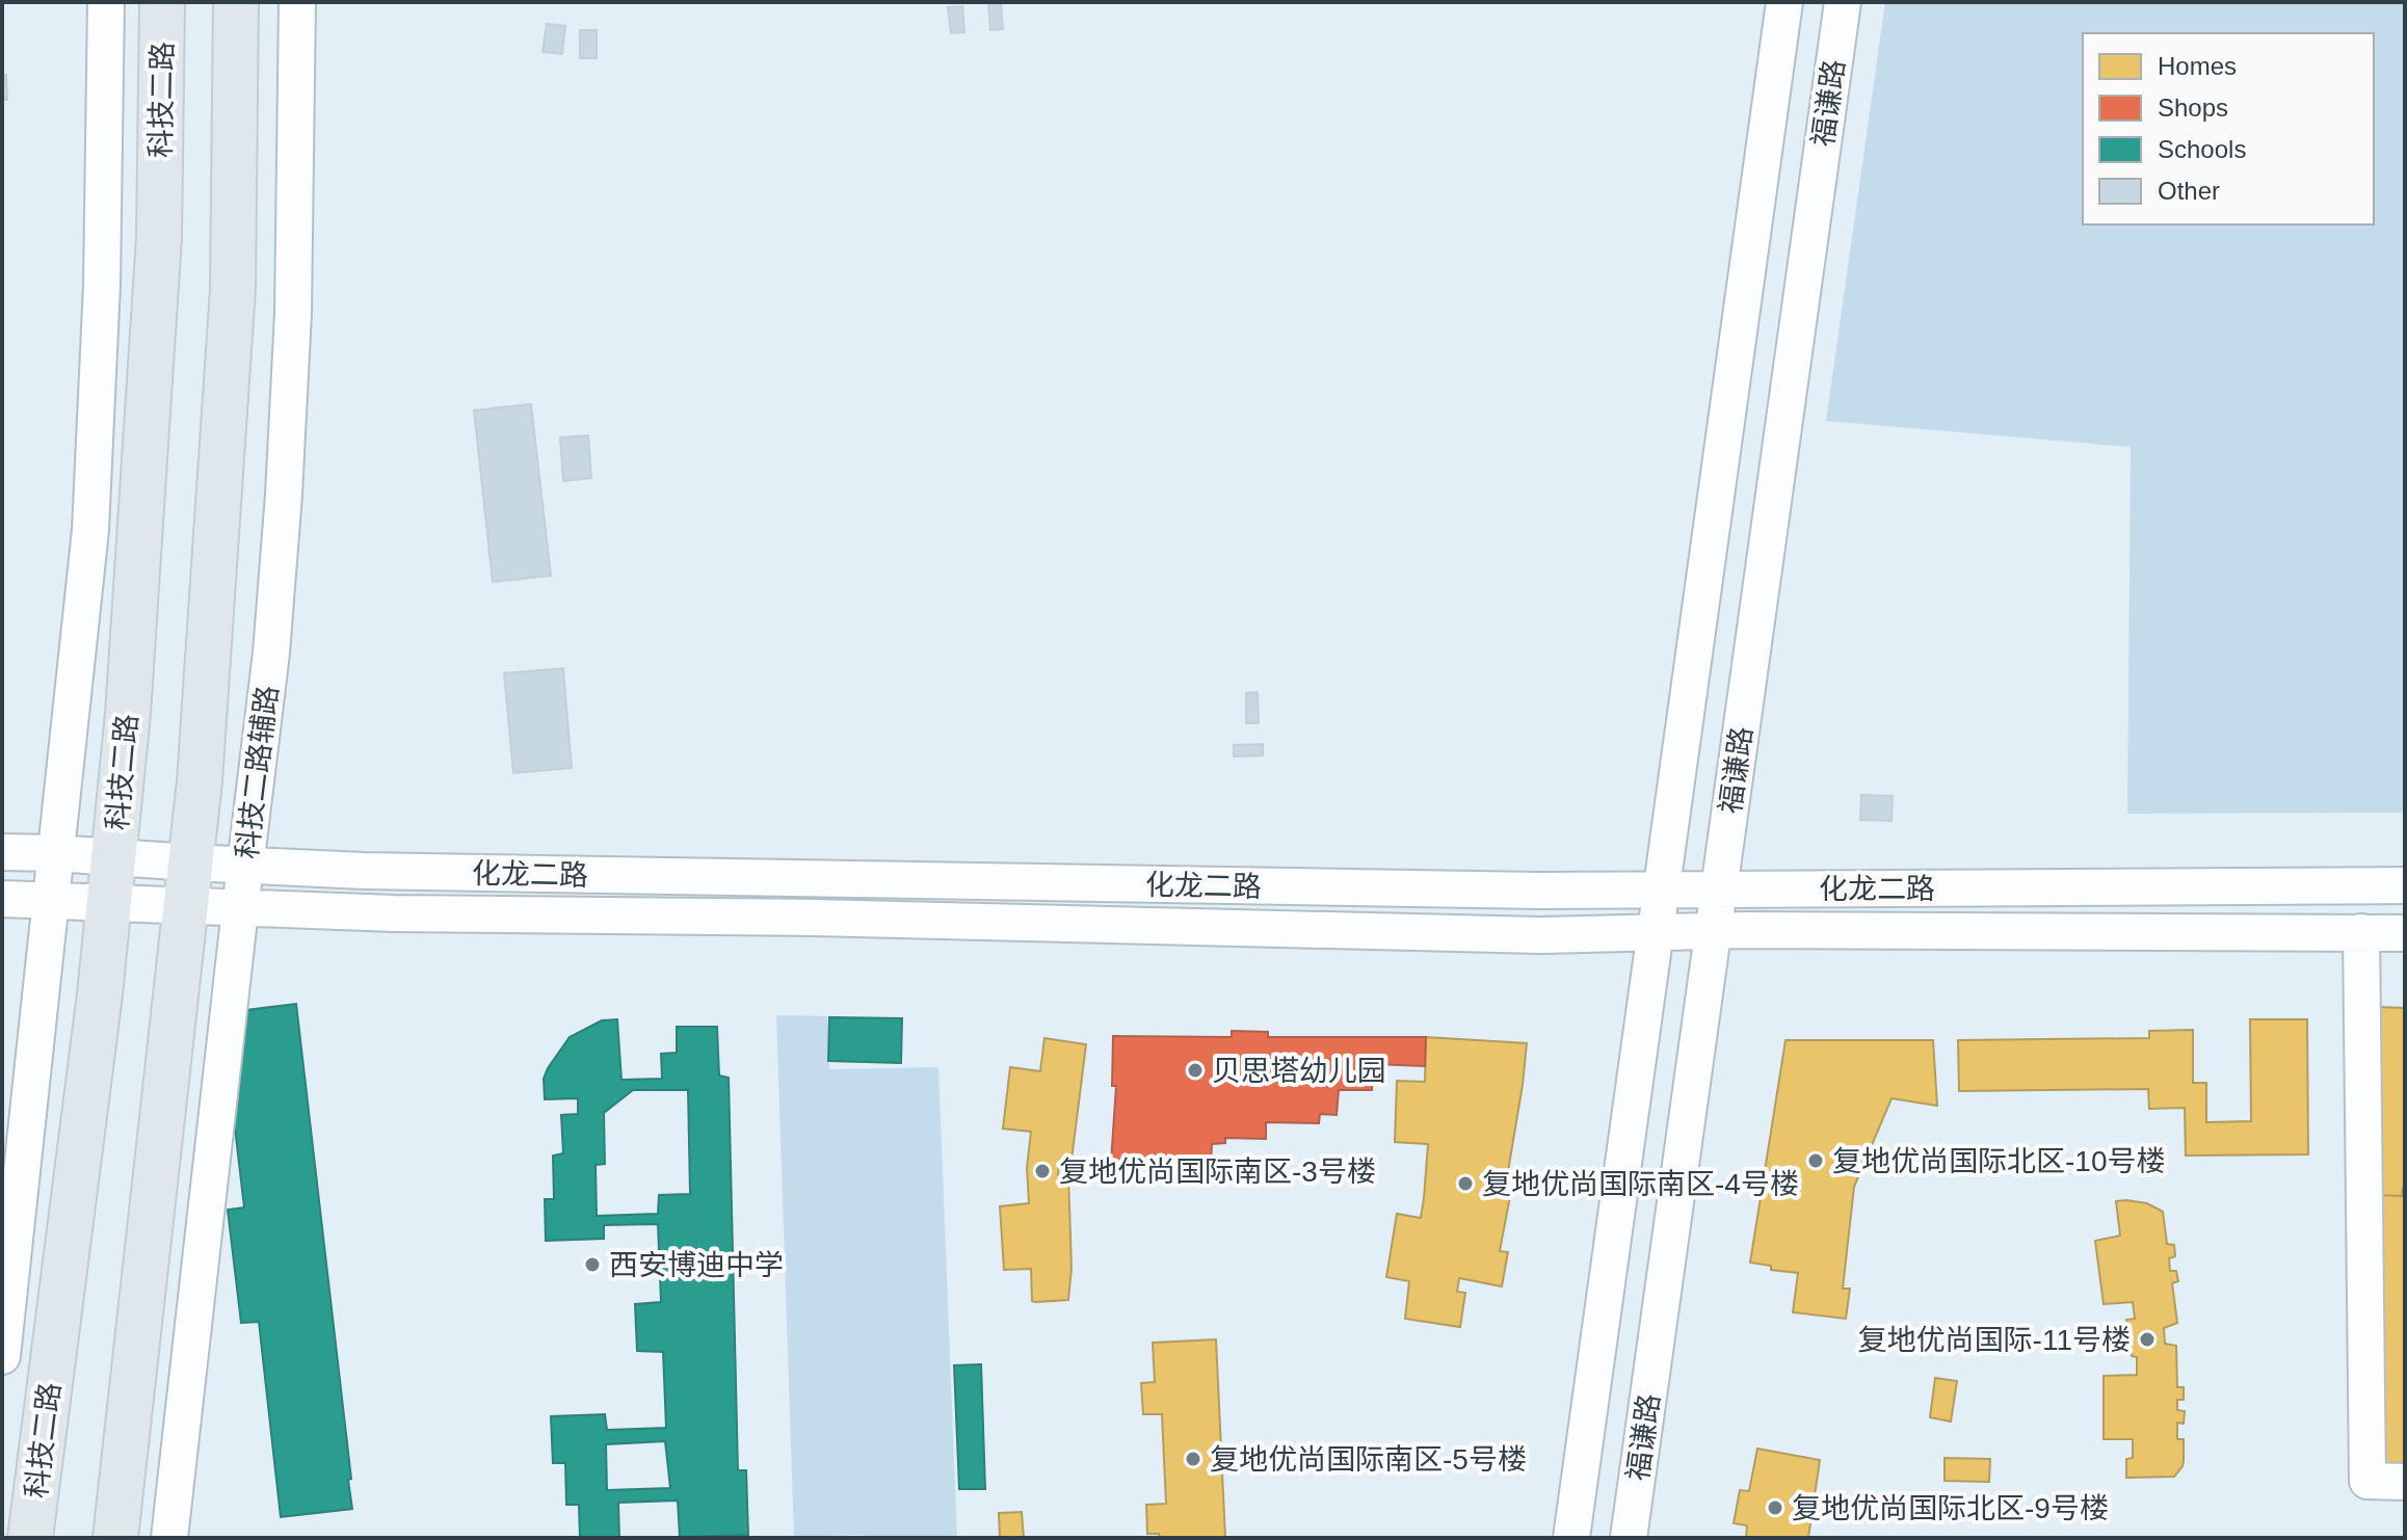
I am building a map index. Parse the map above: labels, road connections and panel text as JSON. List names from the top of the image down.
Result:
{
  "streets": {
    "main road": ["科技二路"],
    "street": ["福谦路", "科技二路辅路", "化龙二路"]
  },
  "crossings": [
    ["科技二路", "化龙二路"],
    ["福谦路", "化龙二路"],
    ["科技二路辅路", "化龙二路"]
  ],
  "places": [
    "贝思塔幼儿园",
    "复地优尚国际北区-10号楼",
    "复地优尚国际南区-3号楼",
    "复地优尚国际南区-4号楼",
    "西安博迪中学",
    "复地优尚国际-11号楼",
    "复地优尚国际南区-5号楼",
    "复地优尚国际北区-9号楼"
  ],
  "legend": [
    "Homes",
    "Shops",
    "Schools",
    "Other"
  ]
}
